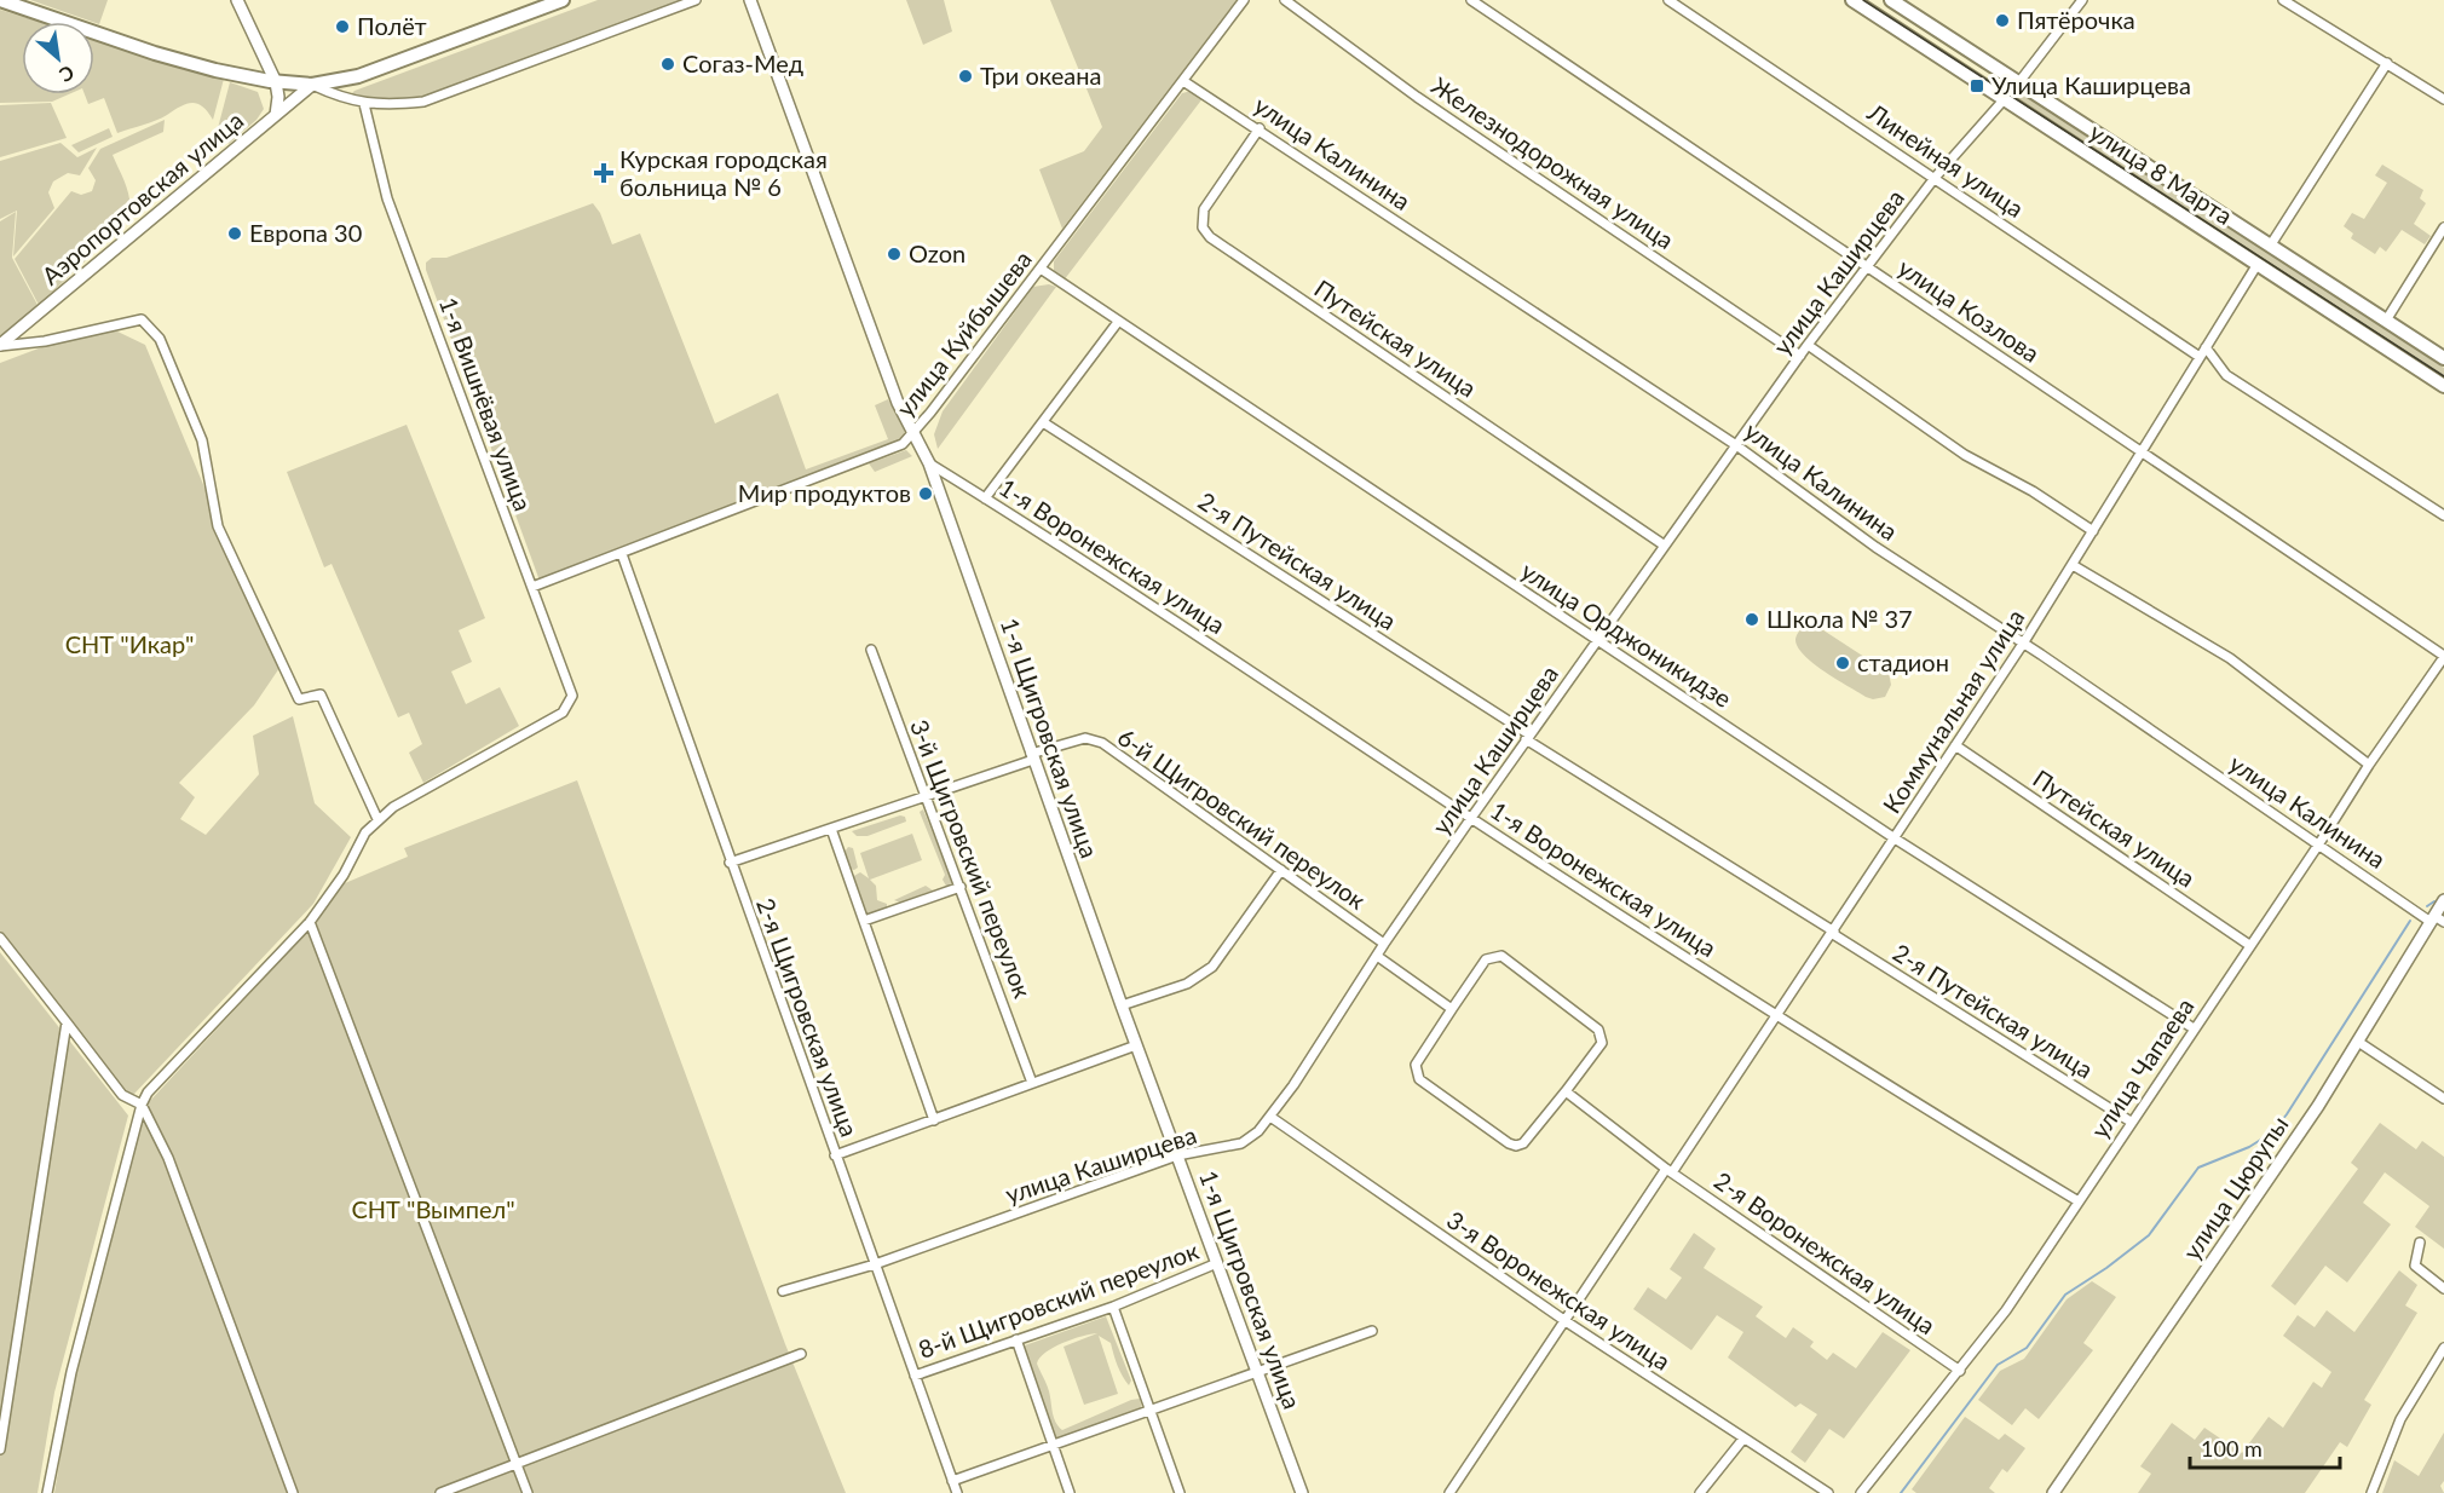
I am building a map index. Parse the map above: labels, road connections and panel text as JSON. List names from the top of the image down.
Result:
{
  "streets": {
    "main road": ["улица 8 Марта"],
    "street": [
      "улица Калинина",
      "Линейная улица",
      "Железнодорожная улица",
      "Аэропортовская улица",
      "улица Каширцева",
      "улица Козлова",
      "улица Куйбышева",
      "Путейская улица",
      "1-я Вишнёвая улица",
      "1-я Воронежская улица",
      "2-я Путейская улица",
      "улица Орджоникидзе",
      "Коммунальная улица",
      "1-я Щигровская улица",
      "6-й Щигровский переулок",
      "3-й Щигровский переулок",
      "2-я Щигровская улица",
      "улица Чапаева",
      "улица Цюрупы",
      "2-я Воронежская улица",
      "3-я Воронежская улица",
      "8-й Щигровский переулок"
    ]
  },
  "crossings": [
    ["улица Калинина", "улица Каширцева"],
    ["улица Калинина", "улица Куйбышева"],
    ["улица Калинина", "Путейская улица"],
    ["улица Калинина", "Коммунальная улица"],
    ["улица Калинина", "улица Чапаева"],
    ["улица Калинина", "улица Цюрупы"],
    ["Линейная улица", "улица Каширцева"],
    ["Линейная улица", "Коммунальная улица"],
    ["Железнодорожная улица", "улица Каширцева"],
    ["улица 8 Марта", "улица Каширцева"],
    ["улица 8 Марта", "Коммунальная улица"],
    ["улица Каширцева", "улица Козлова"],
    ["улица Каширцева", "Путейская улица"],
    ["улица Каширцева", "1-я Воронежская улица"],
    ["улица Каширцева", "2-я Путейская улица"],
    ["улица Каширцева", "улица Орджоникидзе"],
    ["улица Каширцева", "1-я Щигровская улица"],
    ["улица Каширцева", "6-й Щигровский переулок"],
    ["улица Каширцева", "2-я Щигровская улица"],
    ["улица Каширцева", "3-я Воронежская улица"],
    ["улица Козлова", "Коммунальная улица"],
    ["улица Козлова", "улица Чапаева"],
    ["улица Куйбышева", "1-я Вишнёвая улица"],
    ["улица Куйбышева", "улица Орджоникидзе"],
    ["улица Куйбышева", "1-я Щигровская улица"],
    ["улица Куйбышева", "2-я Щигровская улица"],
    ["Путейская улица", "Коммунальная улица"],
    ["Путейская улица", "улица Чапаева"],
    ["1-я Воронежская улица", "Коммунальная улица"],
    ["1-я Воронежская улица", "1-я Щигровская улица"],
    ["1-я Воронежская улица", "улица Чапаева"],
    ["2-я Путейская улица", "Коммунальная улица"],
    ["2-я Путейская улица", "улица Чапаева"],
    ["улица Орджоникидзе", "Коммунальная улица"],
    ["улица Орджоникидзе", "улица Чапаева"],
    ["Коммунальная улица", "2-я Воронежская улица"],
    ["Коммунальная улица", "3-я Воронежская улица"],
    ["1-я Щигровская улица", "6-й Щигровский переулок"],
    ["1-я Щигровская улица", "8-й Щигровский переулок"],
    ["6-й Щигровский переулок", "3-й Щигровский переулок"],
    ["6-й Щигровский переулок", "2-я Щигровская улица"],
    ["2-я Щигровская улица", "8-й Щигровский переулок"],
    ["улица Чапаева", "2-я Воронежская улица"]
  ],
  "parks": ["СНТ \"Икар\"", "СНТ \"Вымпел\""],
  "places": {
    "other": [
      "Пятёрочка",
      "Полёт",
      "Согаз-Мед",
      "Три океана",
      "Европа 30",
      "Ozon",
      "Мир продуктов",
      "Школа № 37",
      "стадион"
    ],
    "transit": ["Улица Каширцева"],
    "health": ["Курская городская больница № 6"]
  },
  "scale_bar": "100 m",
  "north": "bottom right"
}
